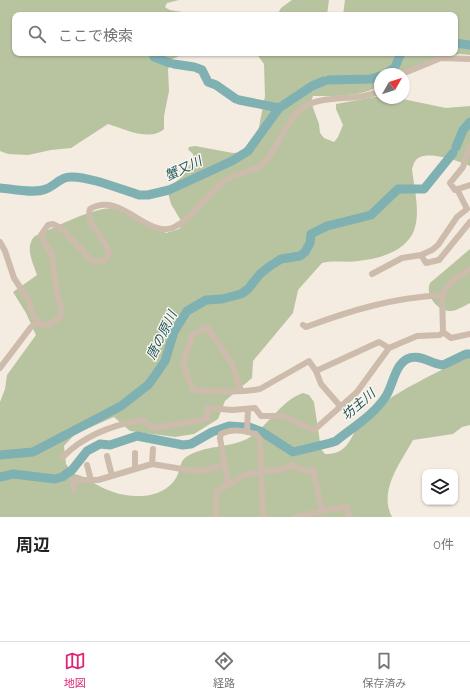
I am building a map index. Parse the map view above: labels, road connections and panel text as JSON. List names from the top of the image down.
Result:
{
  "water": ["蟹又川", "唐の原川", "坊主川"],
  "north": "top right",
  "page": {
    "search": "ここで検索",
    "heading": ["周辺", "0件"],
    "nav": ["地図", "経路", "保存済み"]
  }
}
